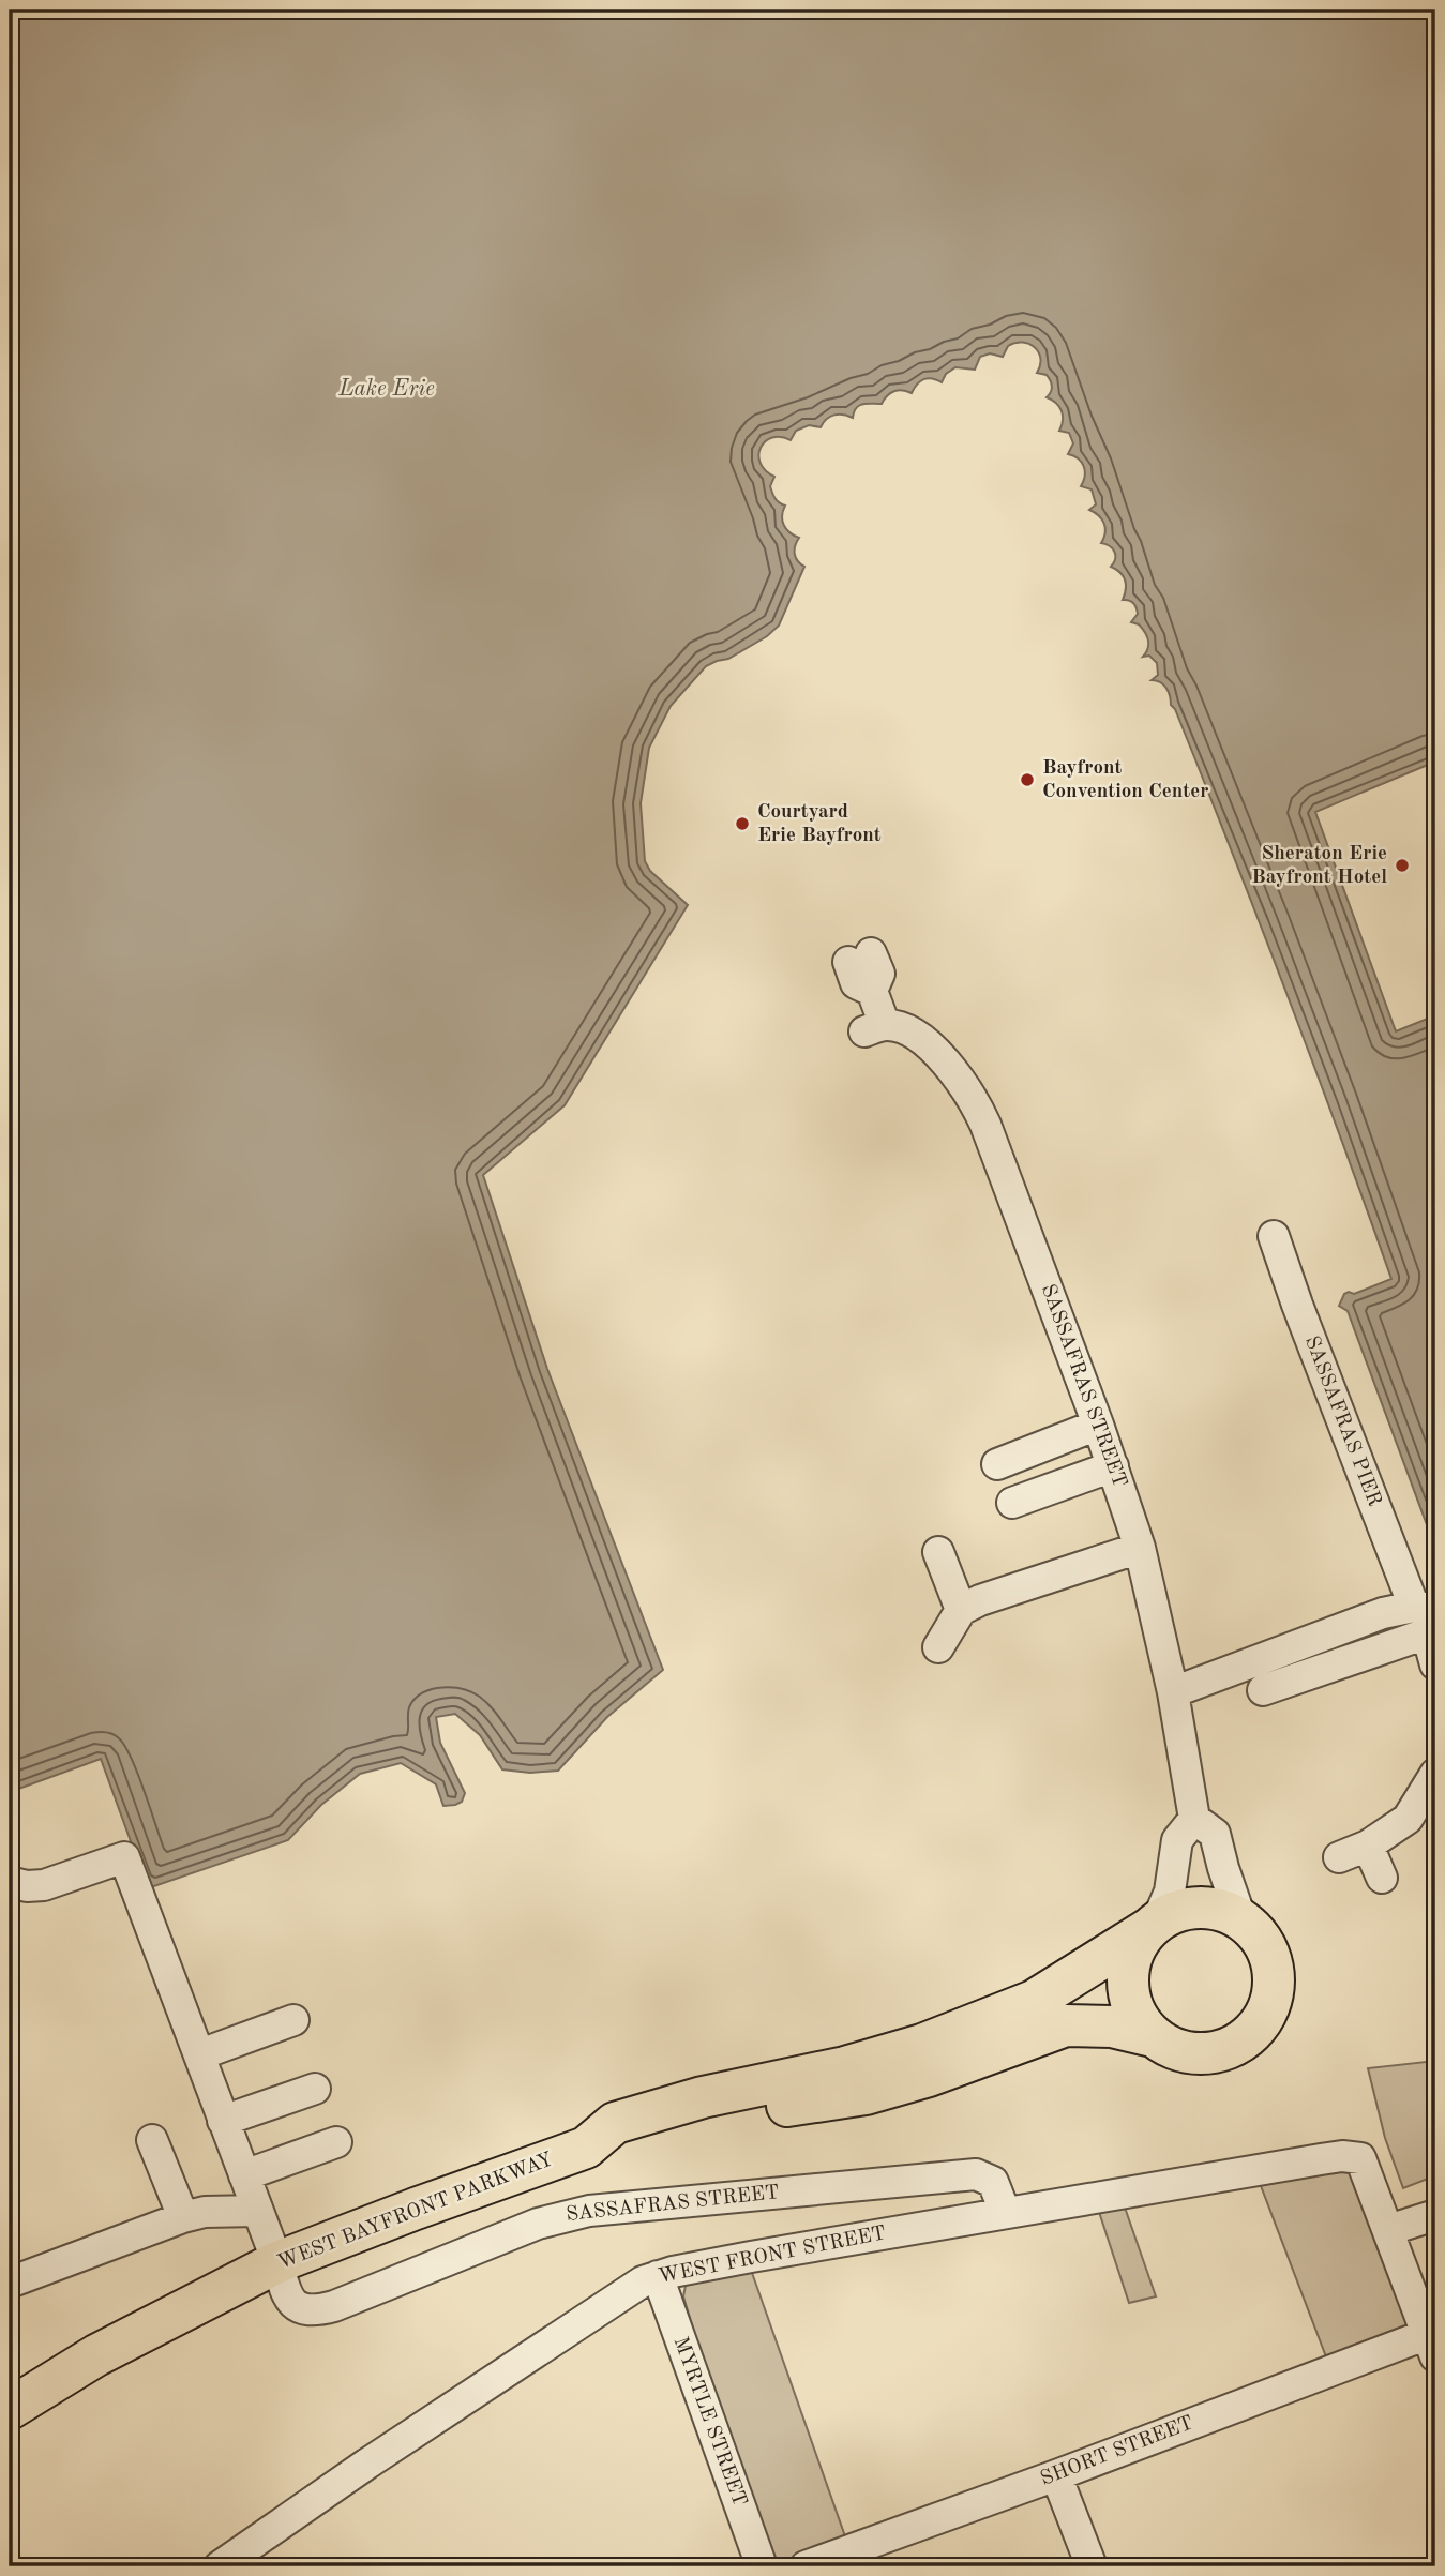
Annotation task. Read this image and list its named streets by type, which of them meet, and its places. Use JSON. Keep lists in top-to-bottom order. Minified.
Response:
{"streets":{"highway":["WEST BAYFRONT PARKWAY"],"street":["SASSAFRAS STREET","SASSAFRAS PIER","WEST FRONT STREET","MYRTLE STREET","SHORT STREET"]},"crossings":[["SASSAFRAS STREET","WEST BAYFRONT PARKWAY"],["SASSAFRAS STREET","WEST FRONT STREET"],["WEST FRONT STREET","MYRTLE STREET"]],"water":["Lake Erie"],"places":["Bayfront Convention Center","Courtyard Erie Bayfront","Sheraton Erie Bayfront Hotel"]}
